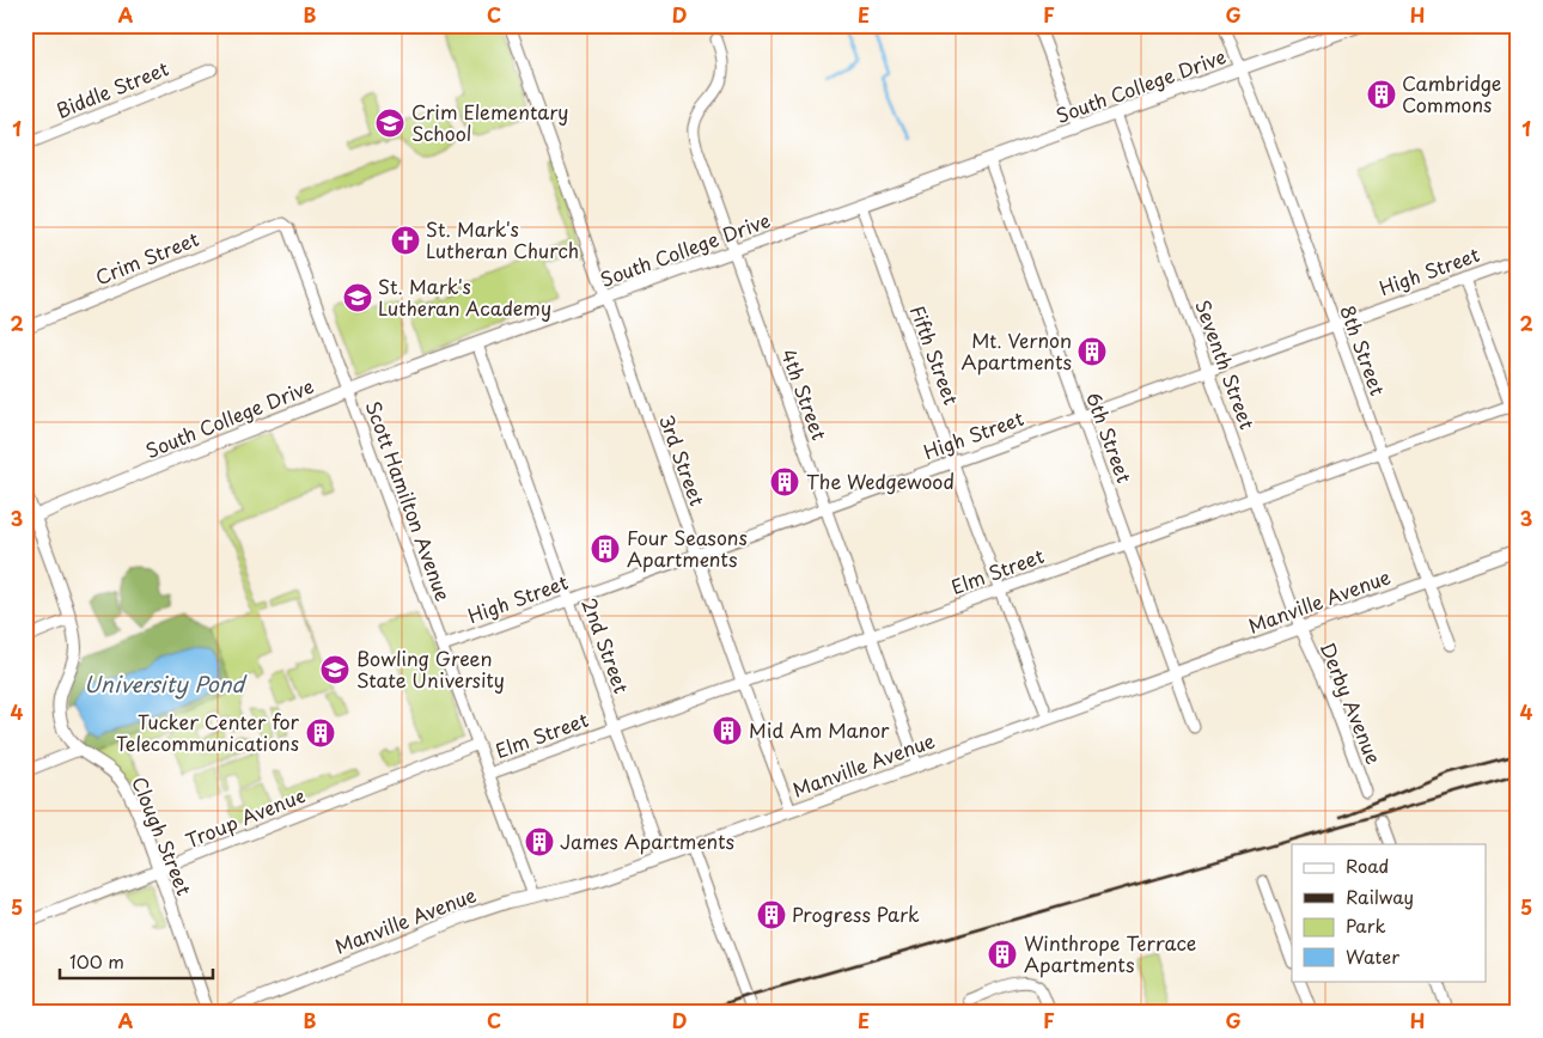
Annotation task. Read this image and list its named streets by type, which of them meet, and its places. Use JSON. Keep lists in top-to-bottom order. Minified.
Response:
{"streets":{"street":["South College Drive","Biddle Street","Crim Street","High Street","8th Street","Fifth Street","Seventh Street","4th Street","6th Street","3rd Street","Scott Hamilton Avenue","Elm Street","Manville Avenue","2nd Street","Derby Avenue","Troup Avenue","Clough Street"]},"crossings":[["South College Drive","8th Street"],["South College Drive","Fifth Street"],["South College Drive","Seventh Street"],["South College Drive","4th Street"],["South College Drive","6th Street"],["South College Drive","3rd Street"],["South College Drive","Scott Hamilton Avenue"],["South College Drive","2nd Street"],["South College Drive","Clough Street"],["Crim Street","Scott Hamilton Avenue"],["High Street","8th Street"],["High Street","Fifth Street"],["High Street","Seventh Street"],["High Street","4th Street"],["High Street","6th Street"],["High Street","3rd Street"],["High Street","Scott Hamilton Avenue"],["High Street","2nd Street"],["8th Street","Elm Street"],["8th Street","Manville Avenue"],["Fifth Street","Elm Street"],["Fifth Street","Manville Avenue"],["Seventh Street","Elm Street"],["Seventh Street","Manville Avenue"],["Seventh Street","Derby Avenue"],["4th Street","Elm Street"],["4th Street","Manville Avenue"],["6th Street","Elm Street"],["6th Street","Manville Avenue"],["3rd Street","Elm Street"],["3rd Street","Manville Avenue"],["Scott Hamilton Avenue","Elm Street"],["Scott Hamilton Avenue","Manville Avenue"],["Scott Hamilton Avenue","Troup Avenue"],["Elm Street","2nd Street"],["Manville Avenue","2nd Street"],["Manville Avenue","Derby Avenue"],["Troup Avenue","Clough Street"]],"water":["University Pond"],"places":{"building":["Cambridge Commons","Mt. Vernon Apartments","The Wedgewood","Four Seasons Apartments","Mid Am Manor","Tucker Center for Telecommunications","James Apartments","Progress Park","Winthrope Terrace Apartments"],"school or university":["Crim Elementary School","St. Mark's Lutheran Academy","Bowling Green State University"],"church":["St. Mark's Lutheran Church"]},"legend":["Road","Railway","Park","Water"],"scale_bar":"100 m","grid":{"columns":["A","B","C","D","E","F","G","H"],"rows":["1","2","3","4","5"]}}
